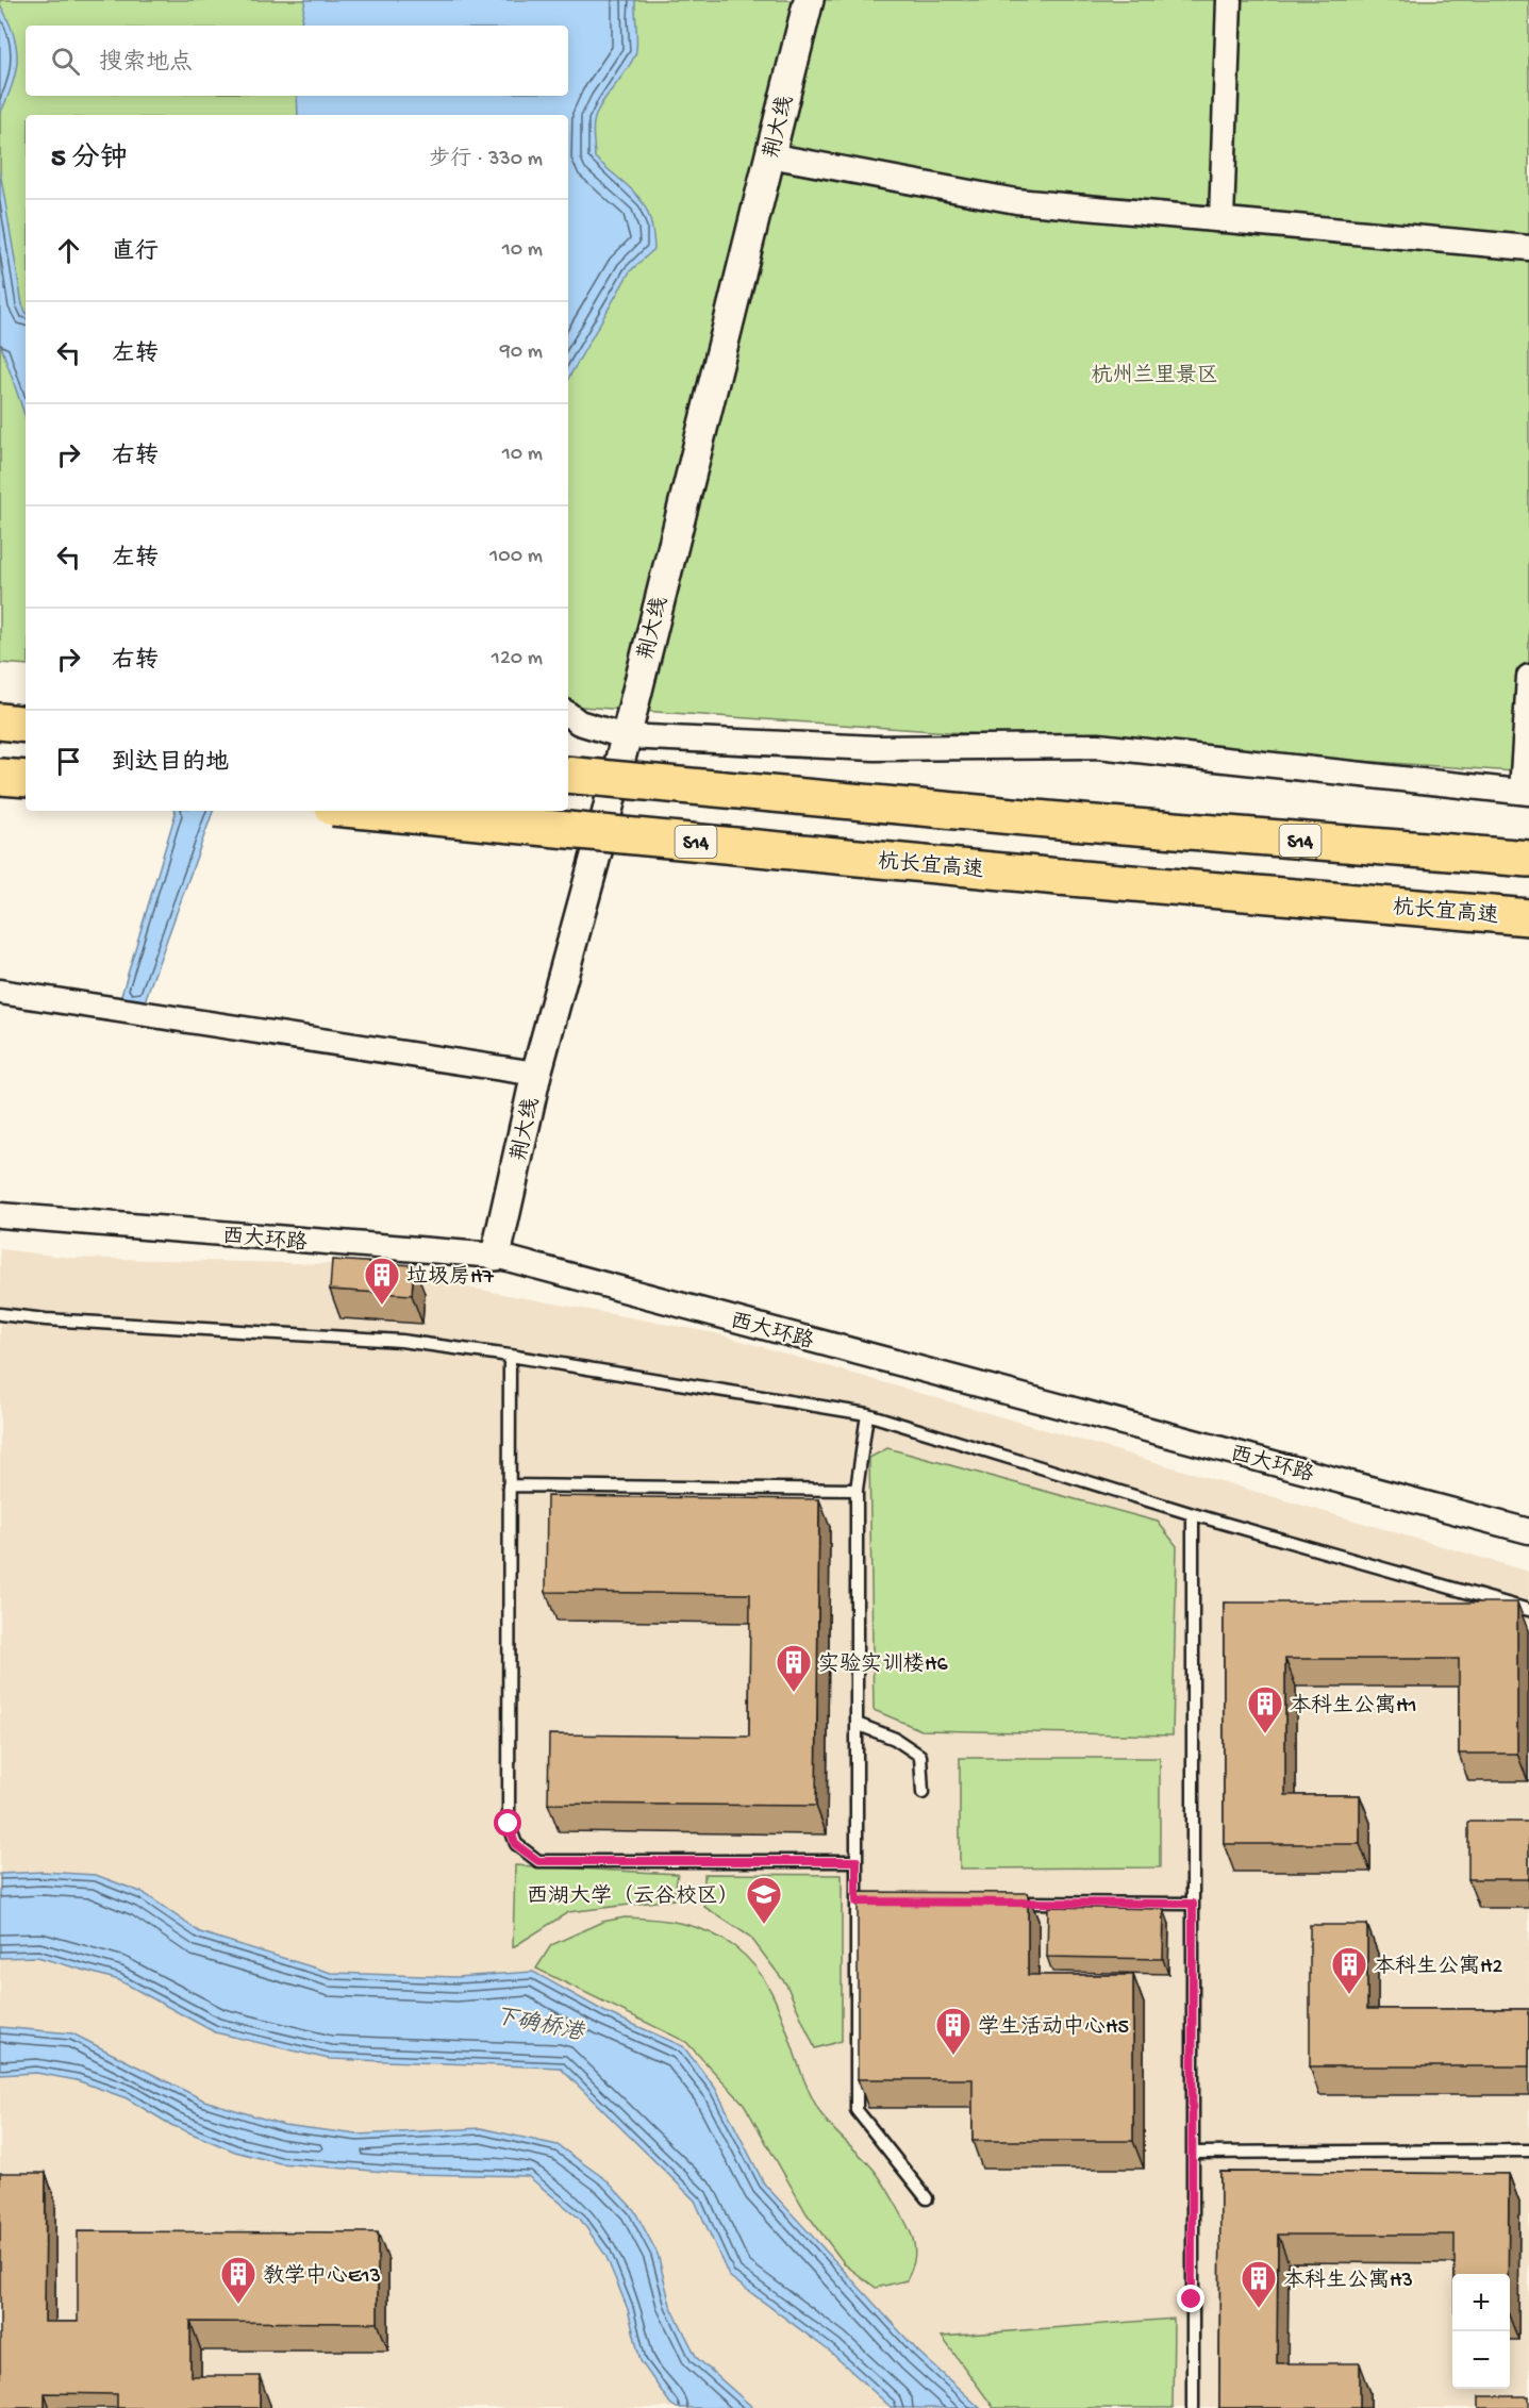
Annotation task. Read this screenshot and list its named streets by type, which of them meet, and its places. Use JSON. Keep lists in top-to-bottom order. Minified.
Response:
{"streets":{"highway":["S14","杭长宜高速"],"street":["荆大线","西大环路"]},"crossings":[["荆大线","西大环路"]],"water":["下确桥港"],"parks":["杭州兰里景区"],"places":{"building":["垃圾房H7","实验实训楼H6","本科生公寓H1","本科生公寓H2","学生活动中心H5","教学中心E13","本科生公寓H3"],"school or university":["西湖大学（云谷校区）"]},"page":{"search":"搜索地点","heading":["5 分钟","步行 · 330 m"],"list":[["直行","10 m"],["左转","90 m"],["右转","10 m"],["左转","100 m"],["右转","120 m"],"到达目的地"],"map_buttons":["+","−"]}}
